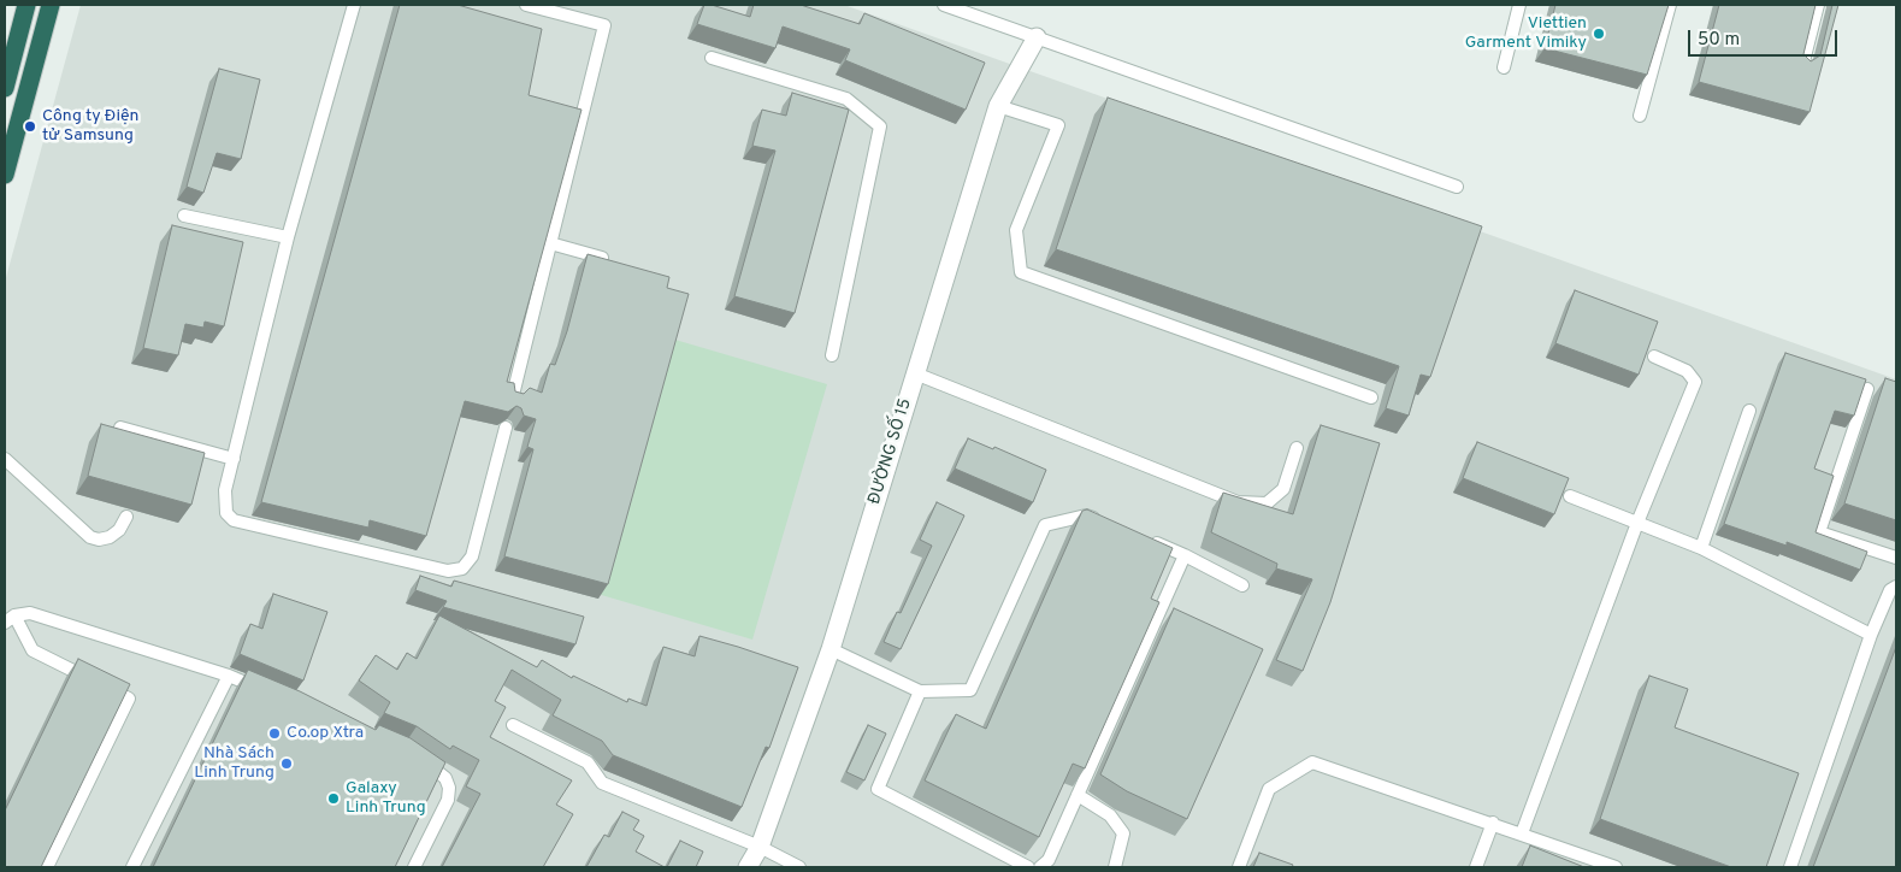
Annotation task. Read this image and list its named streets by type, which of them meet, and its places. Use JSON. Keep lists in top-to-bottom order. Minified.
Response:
{"streets":{"street":["ĐƯỜNG SỐ 15"]},"places":["Viettien Garment Vimiky","Công ty Điện tử Samsung","Co.op Xtra","Nhà Sách Linh Trung","Galaxy Linh Trung"],"scale_bar":"50 m"}
